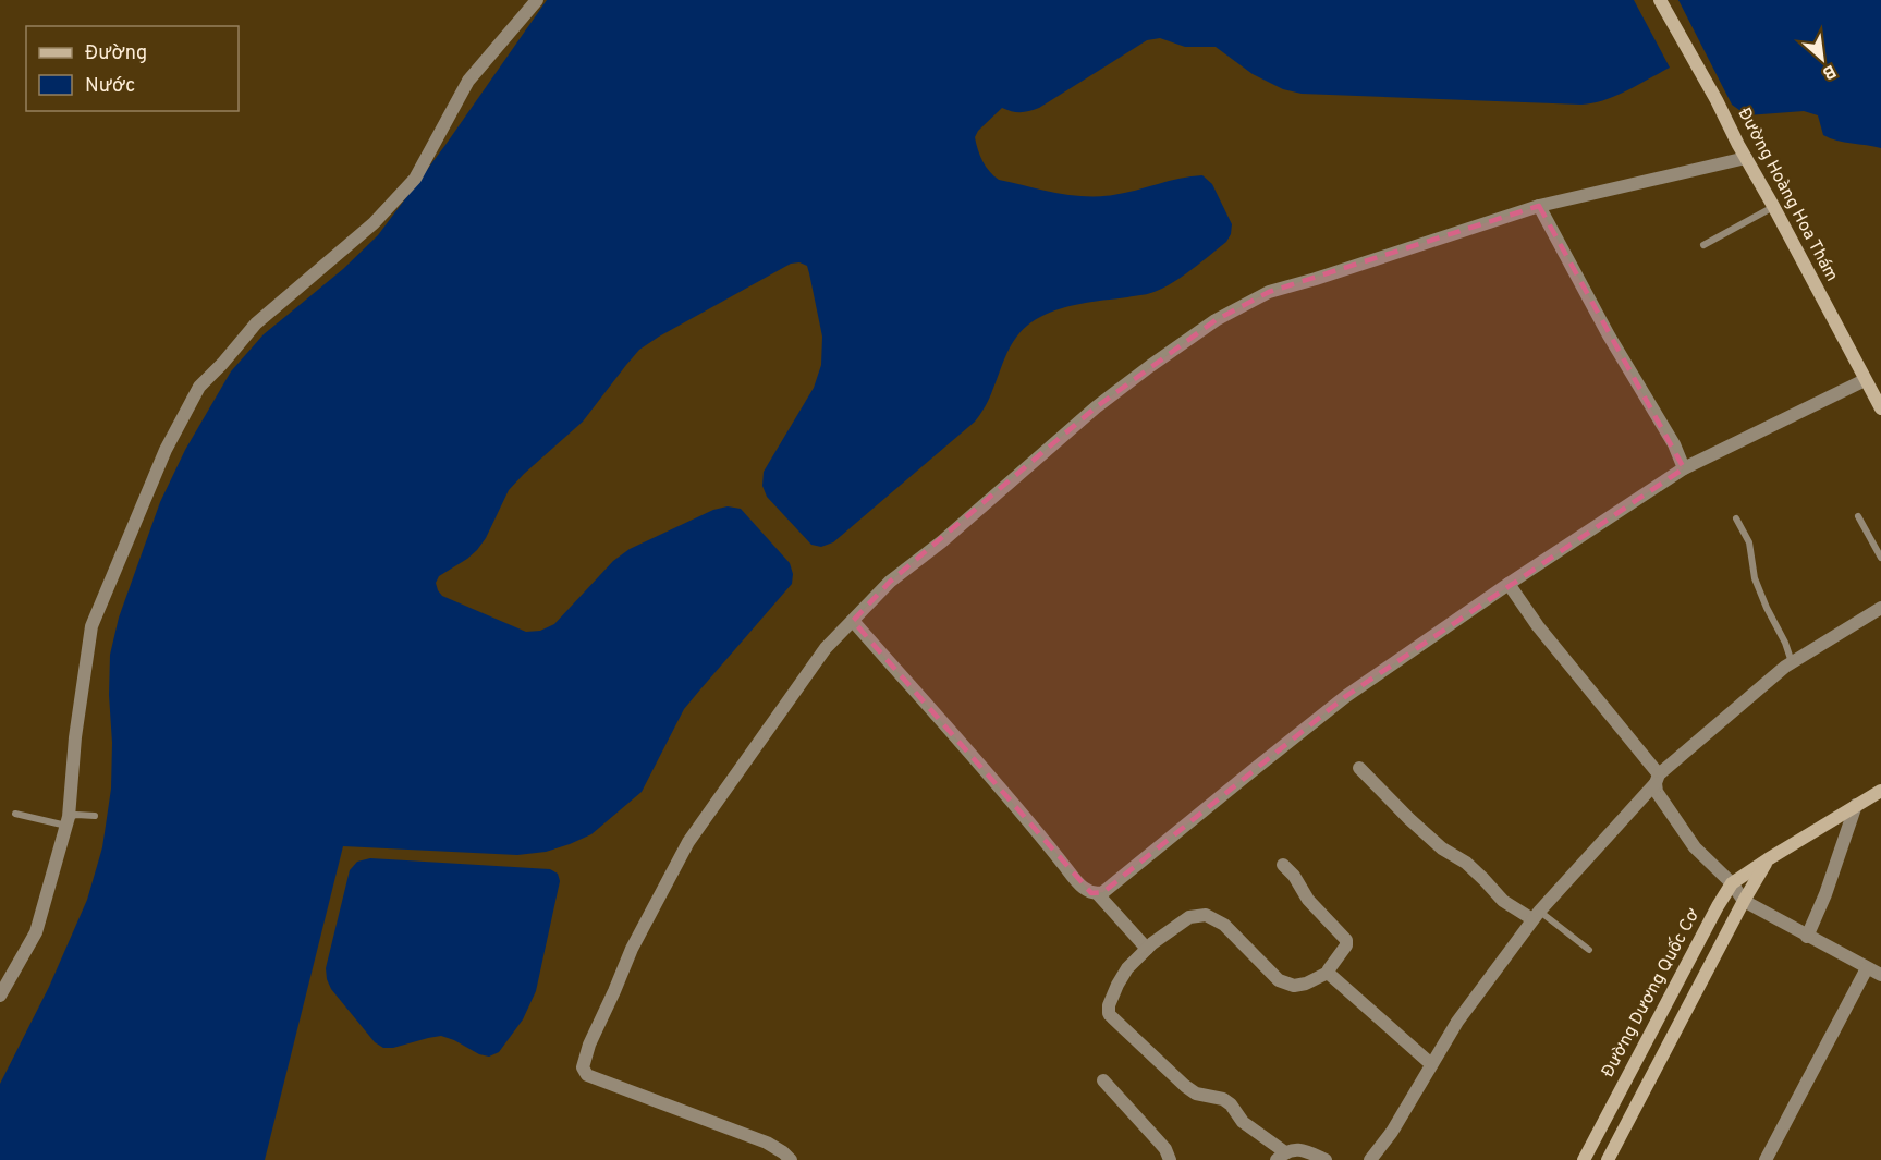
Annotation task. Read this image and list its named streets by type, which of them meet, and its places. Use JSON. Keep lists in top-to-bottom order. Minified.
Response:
{"streets":{"main road":["Đường Hoàng Hoa Thám","Đường Dương Quốc Cơ"]},"legend":["Đường","Nước"],"north":"bottom right"}
